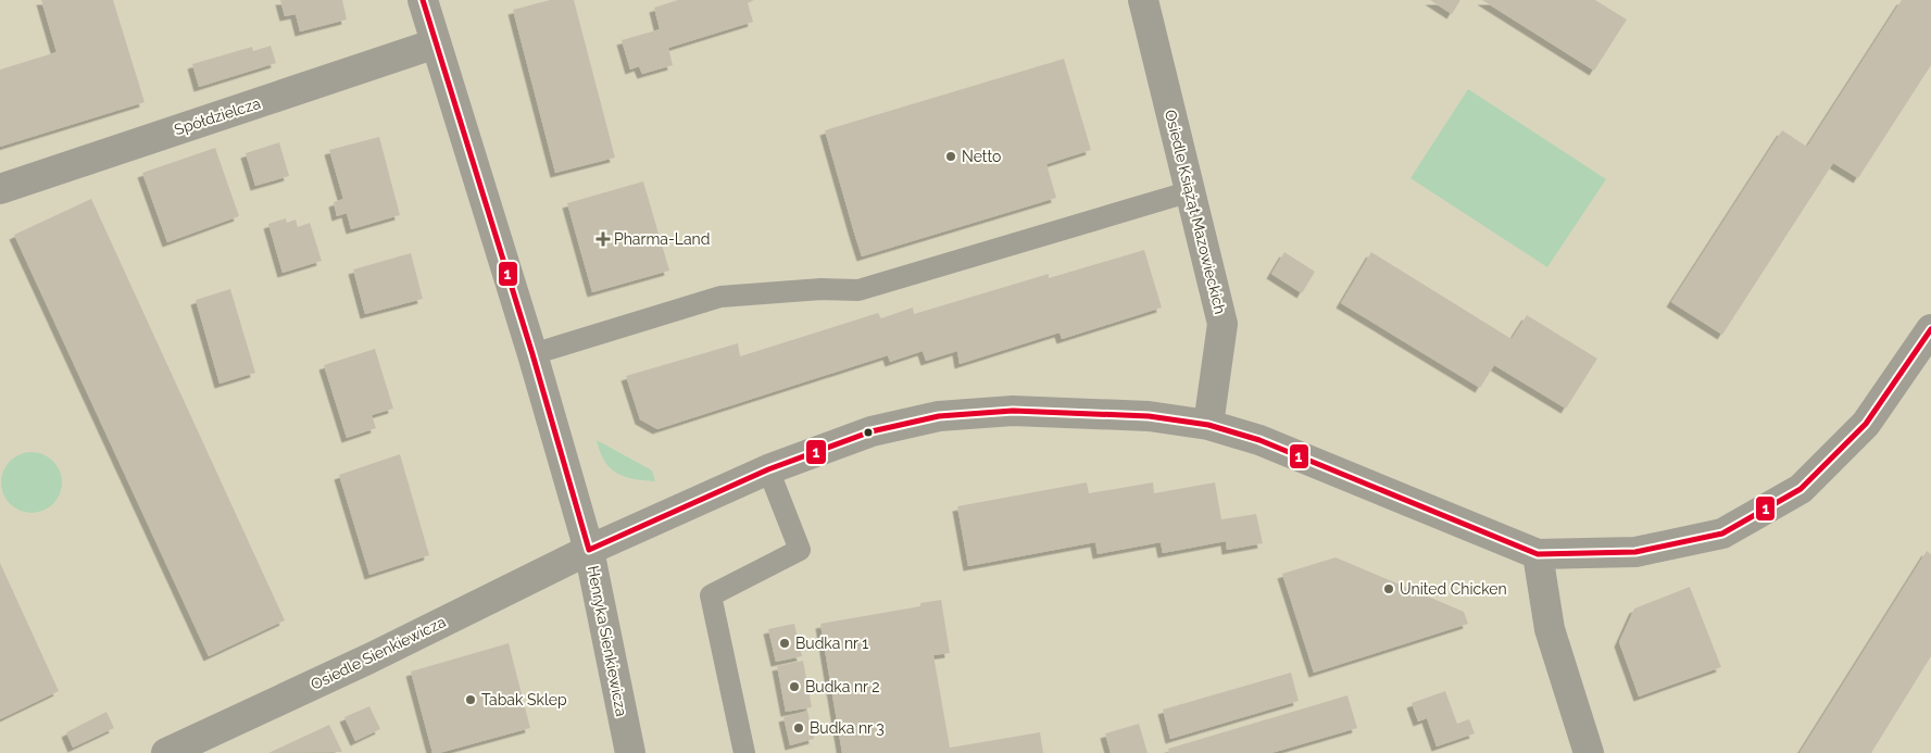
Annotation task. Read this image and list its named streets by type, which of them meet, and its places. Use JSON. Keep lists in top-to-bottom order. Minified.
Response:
{"streets":{"street":["Spółdzielcza","Osiedle Książąt Mazowieckich","Henryka Sienkiewicza","Osiedle Sienkiewicza"]},"crossings":[["Spółdzielcza","Henryka Sienkiewicza"],["Osiedle Książąt Mazowieckich","Osiedle Sienkiewicza"],["Henryka Sienkiewicza","Osiedle Sienkiewicza"]],"places":{"other":["Netto","United Chicken","Budka nr 1","Budka nr 2","Tabak Sklep","Budka nr 3"],"health":["Pharma-Land"]},"lines":["transit line 1"]}
